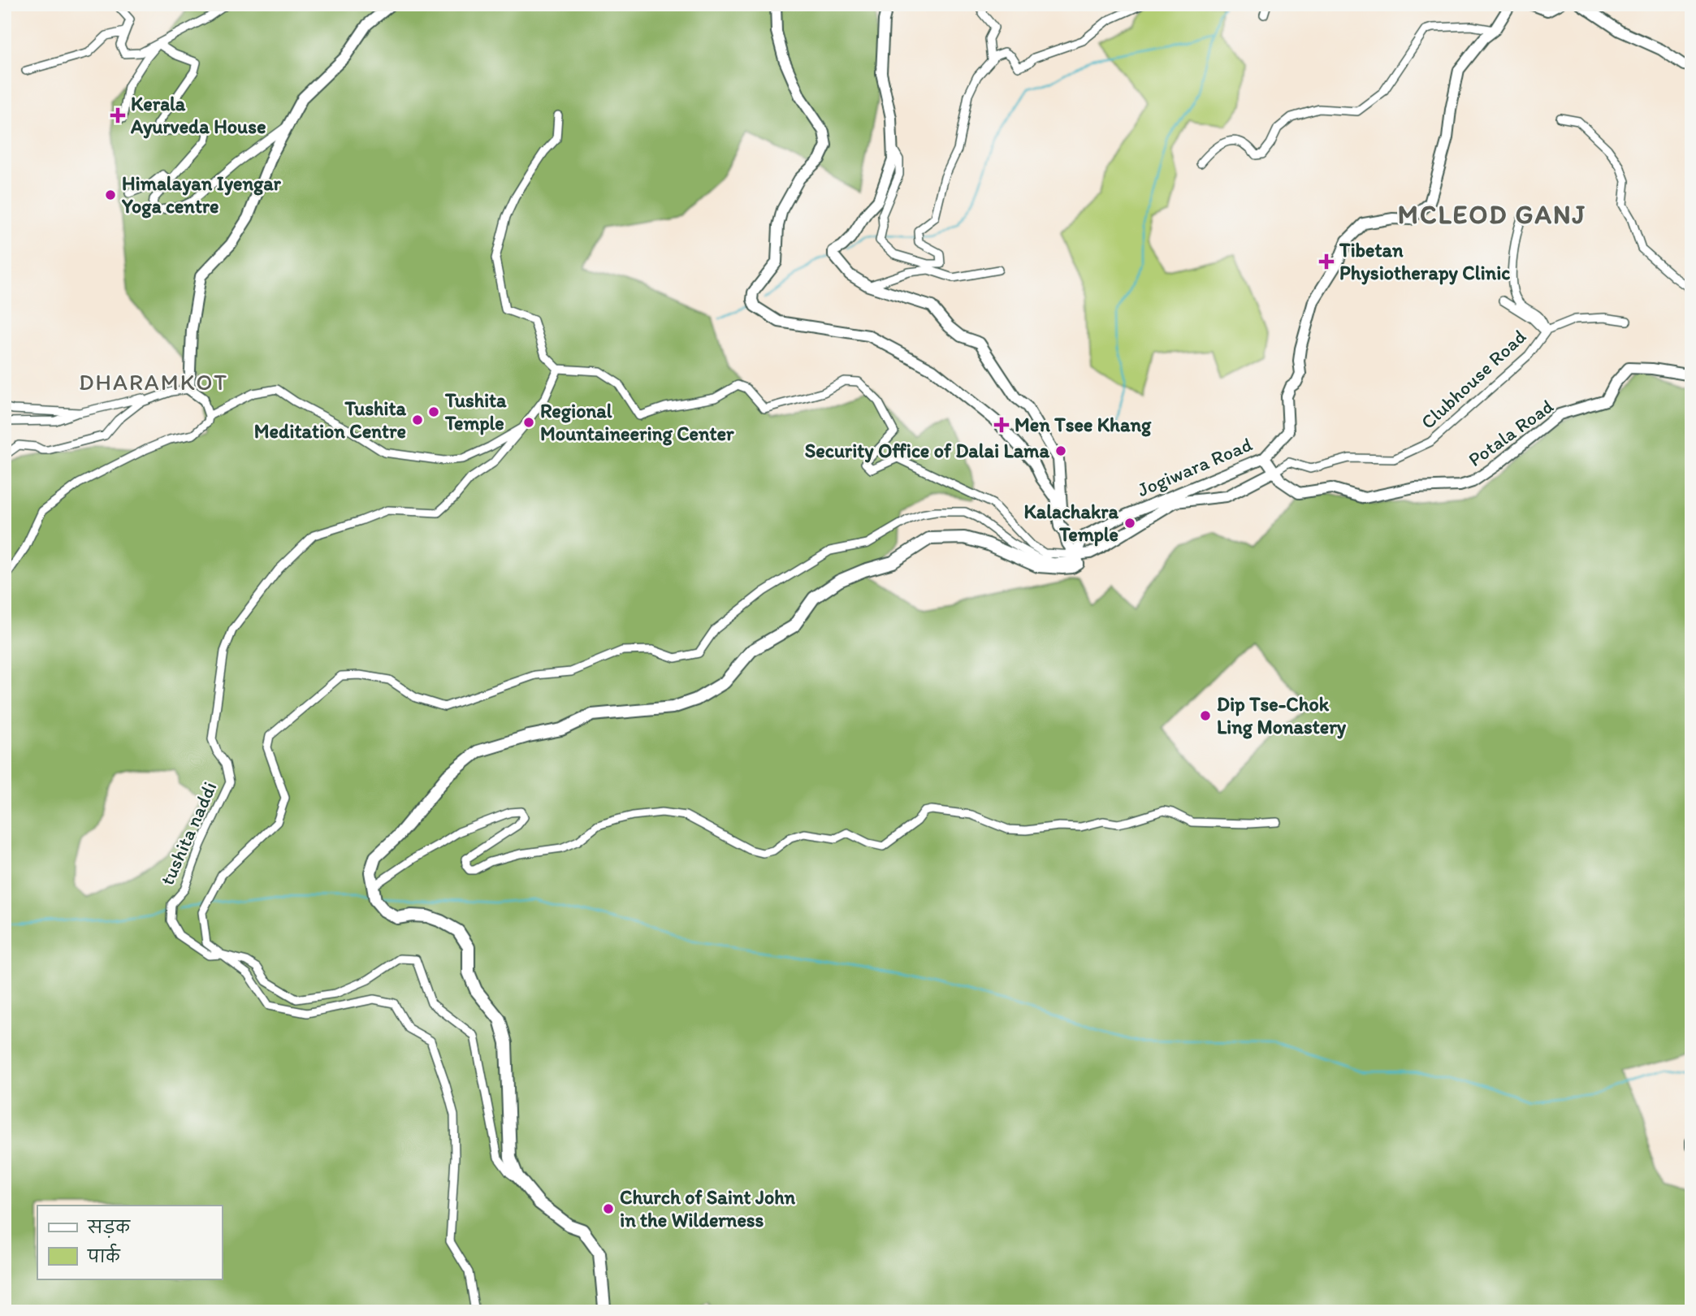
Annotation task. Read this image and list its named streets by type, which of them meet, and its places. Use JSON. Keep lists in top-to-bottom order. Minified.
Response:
{"streets":{"street":["Clubhouse Road","Potala Road","Jogiwara Road","tushita naddi"]},"crossings":[["Clubhouse Road","Potala Road"]],"districts":["MCLEOD GANJ","DHARAMKOT"],"places":{"health":["Kerala Ayurveda House","Tibetan Physiotherapy Clinic","Men Tsee Khang"],"other":["Himalayan Iyengar Yoga centre","Tushita Temple","Tushita Meditation Centre","Regional Mountaineering Center","Security Office of Dalai Lama","Kalachakra Temple","Dip Tse-Chok Ling Monastery","Church of Saint John in the Wilderness"]},"legend":["सड़क","पार्क"]}
